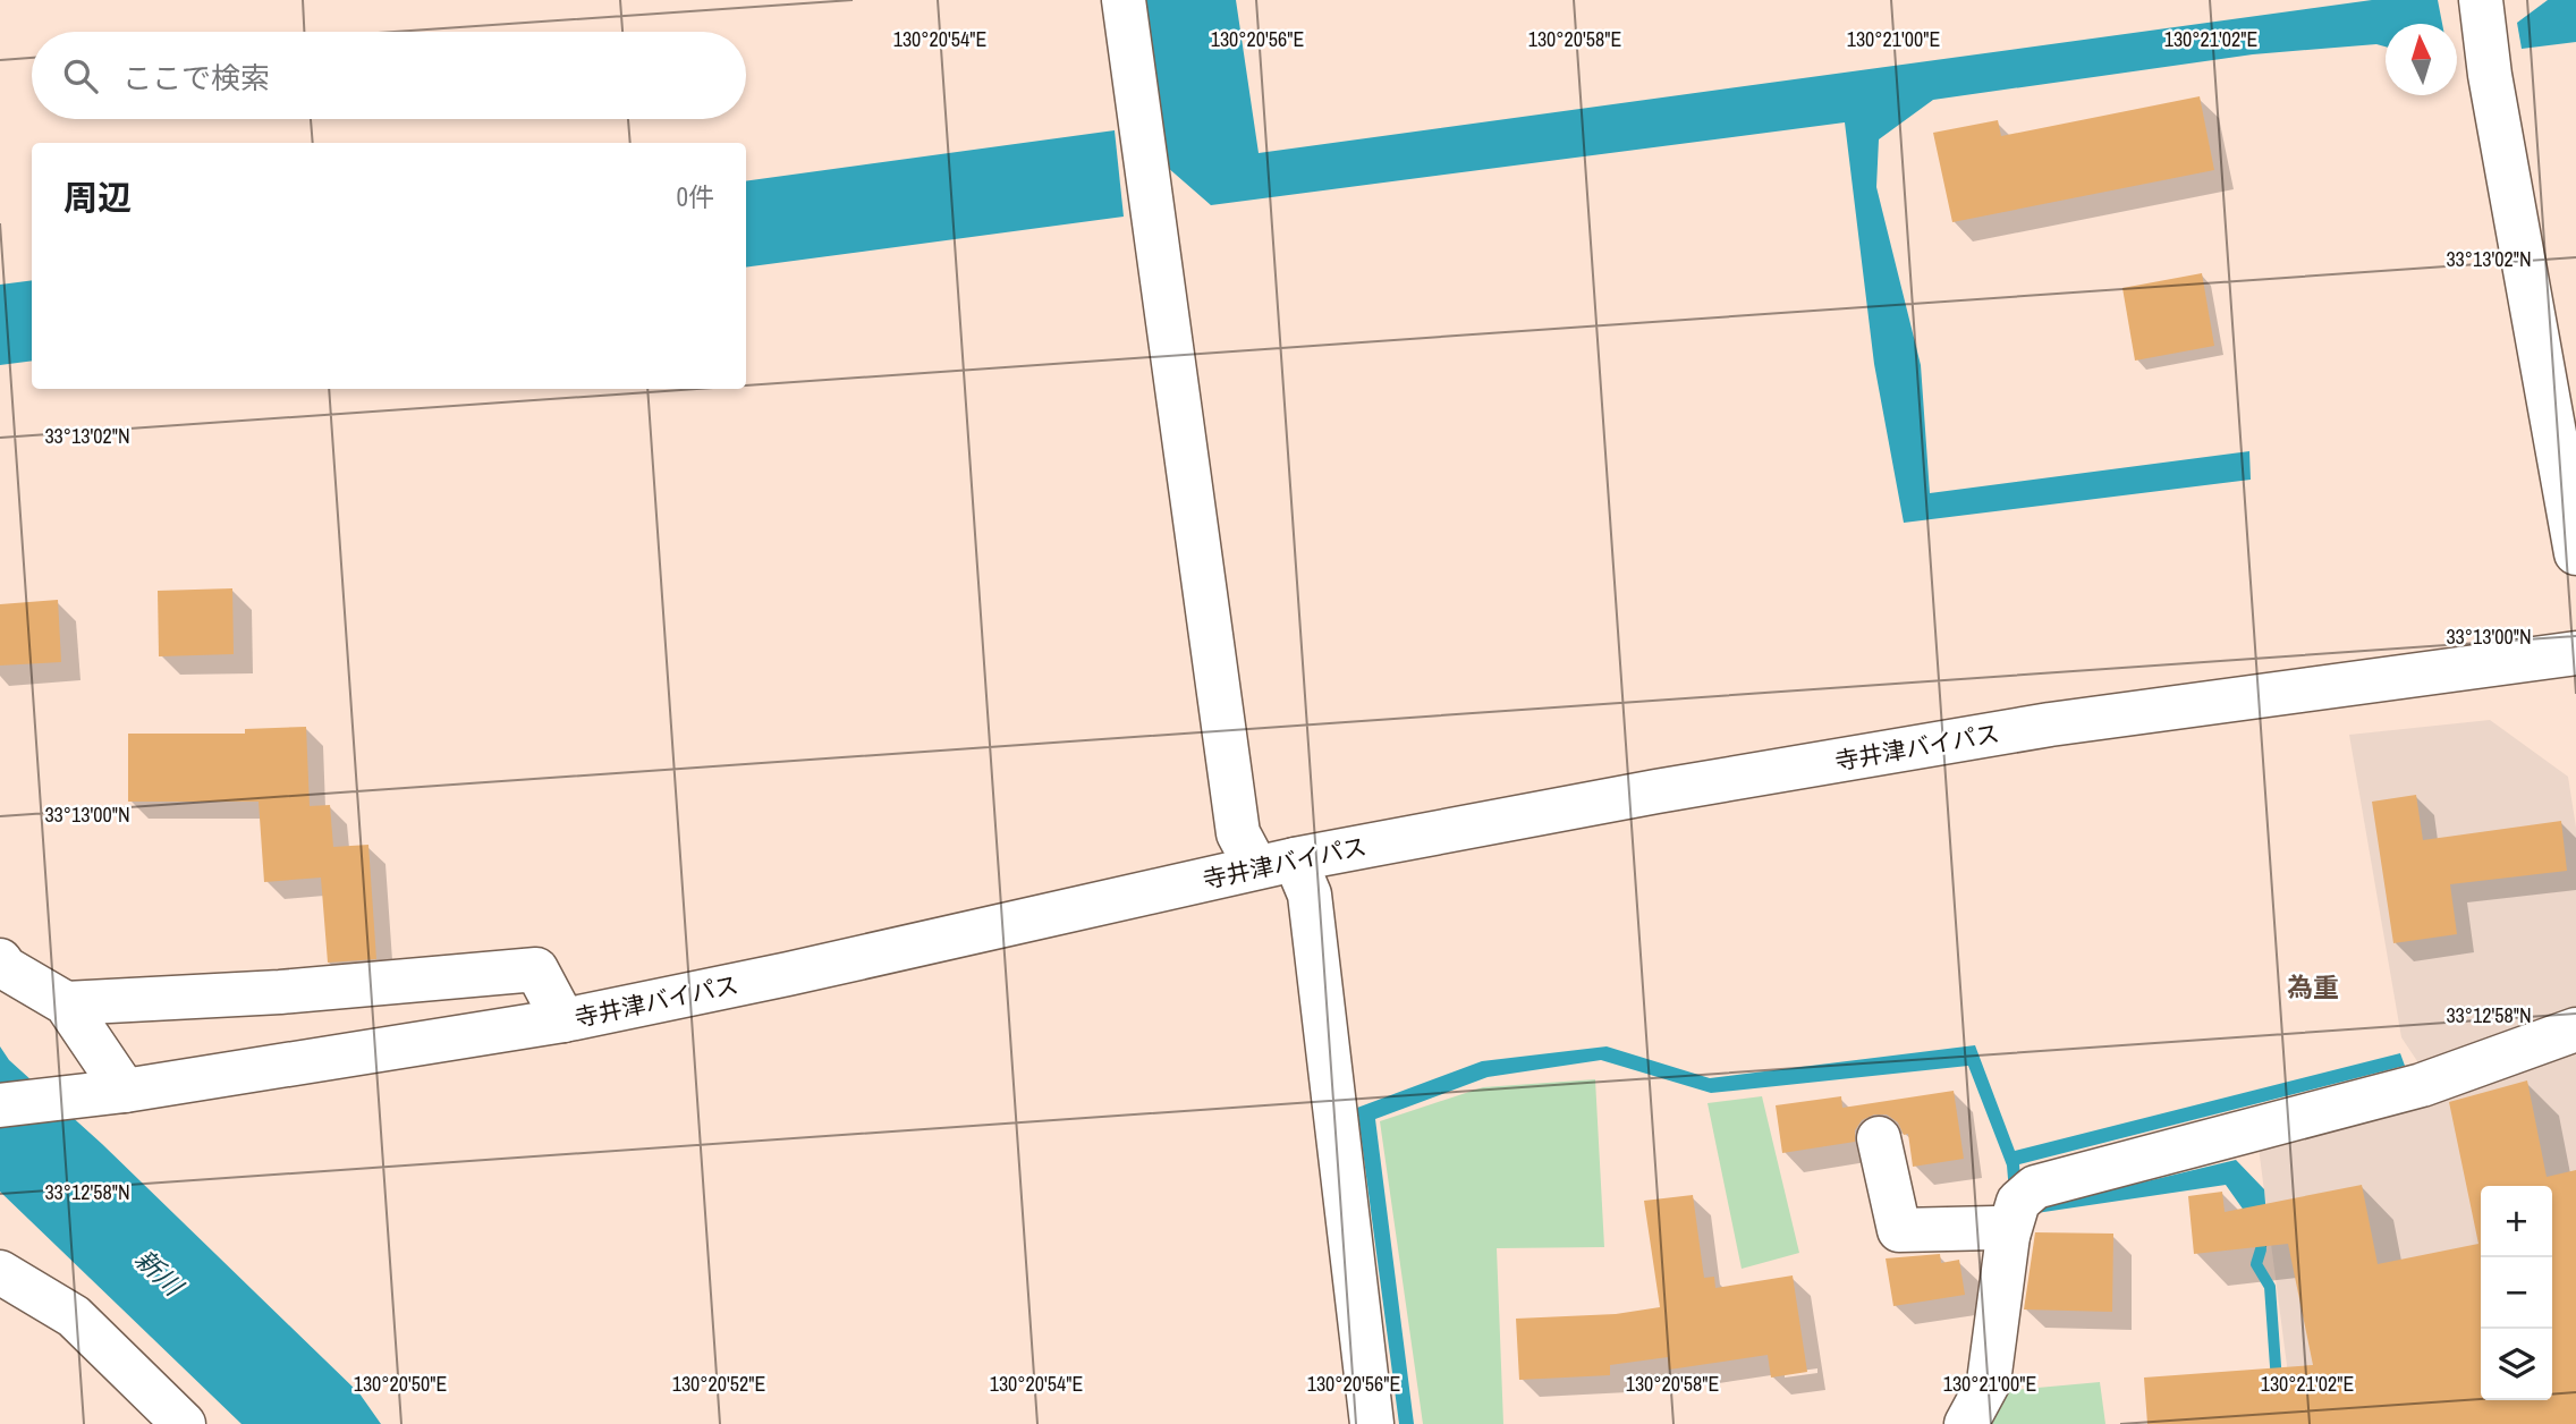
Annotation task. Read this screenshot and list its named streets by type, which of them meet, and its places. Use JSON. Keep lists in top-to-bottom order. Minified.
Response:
{"streets":{"main road":["寺井津バイパス"]},"districts":["為重"],"water":["新川"],"north":"top","page":{"search":"ここで検索","heading":["周辺","0件"],"map_buttons":["+","−"]},"coordinates":["130°20'54\"E","130°20'56\"E","130°20'58\"E","130°21'00\"E","130°21'02\"E","33°13'02\"N","33°13'00\"N","33°12'58\"N","130°20'50\"E","130°20'52\"E"]}
